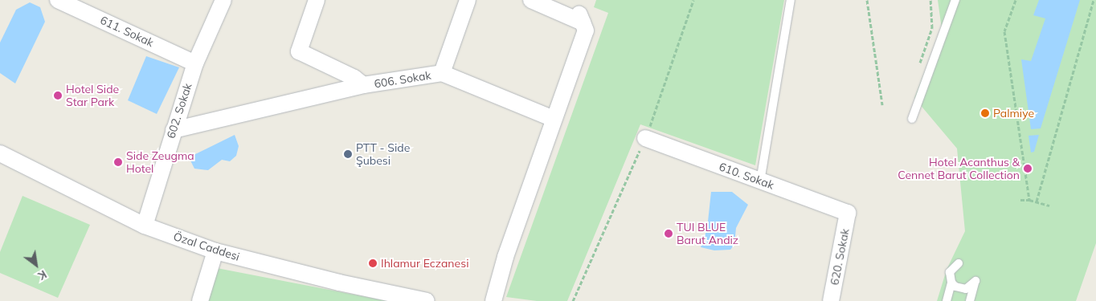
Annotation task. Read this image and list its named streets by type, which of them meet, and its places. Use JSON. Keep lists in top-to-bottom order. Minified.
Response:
{"streets":{"street":["611. Sokak","606. Sokak","602. Sokak","610. Sokak","Özal Caddesi","620. Sokak"]},"crossings":[["611. Sokak","602. Sokak"],["602. Sokak","Özal Caddesi"],["610. Sokak","620. Sokak"]],"places":["Hotel Side Star Park","Palmiye","PTT - Side Şubesi","Side Zeugma Hotel","Hotel Acanthus & Cennet Barut Collection","TUI BLUE Barut Andiz","Ihlamur Eczanesi"],"north":"bottom right"}
